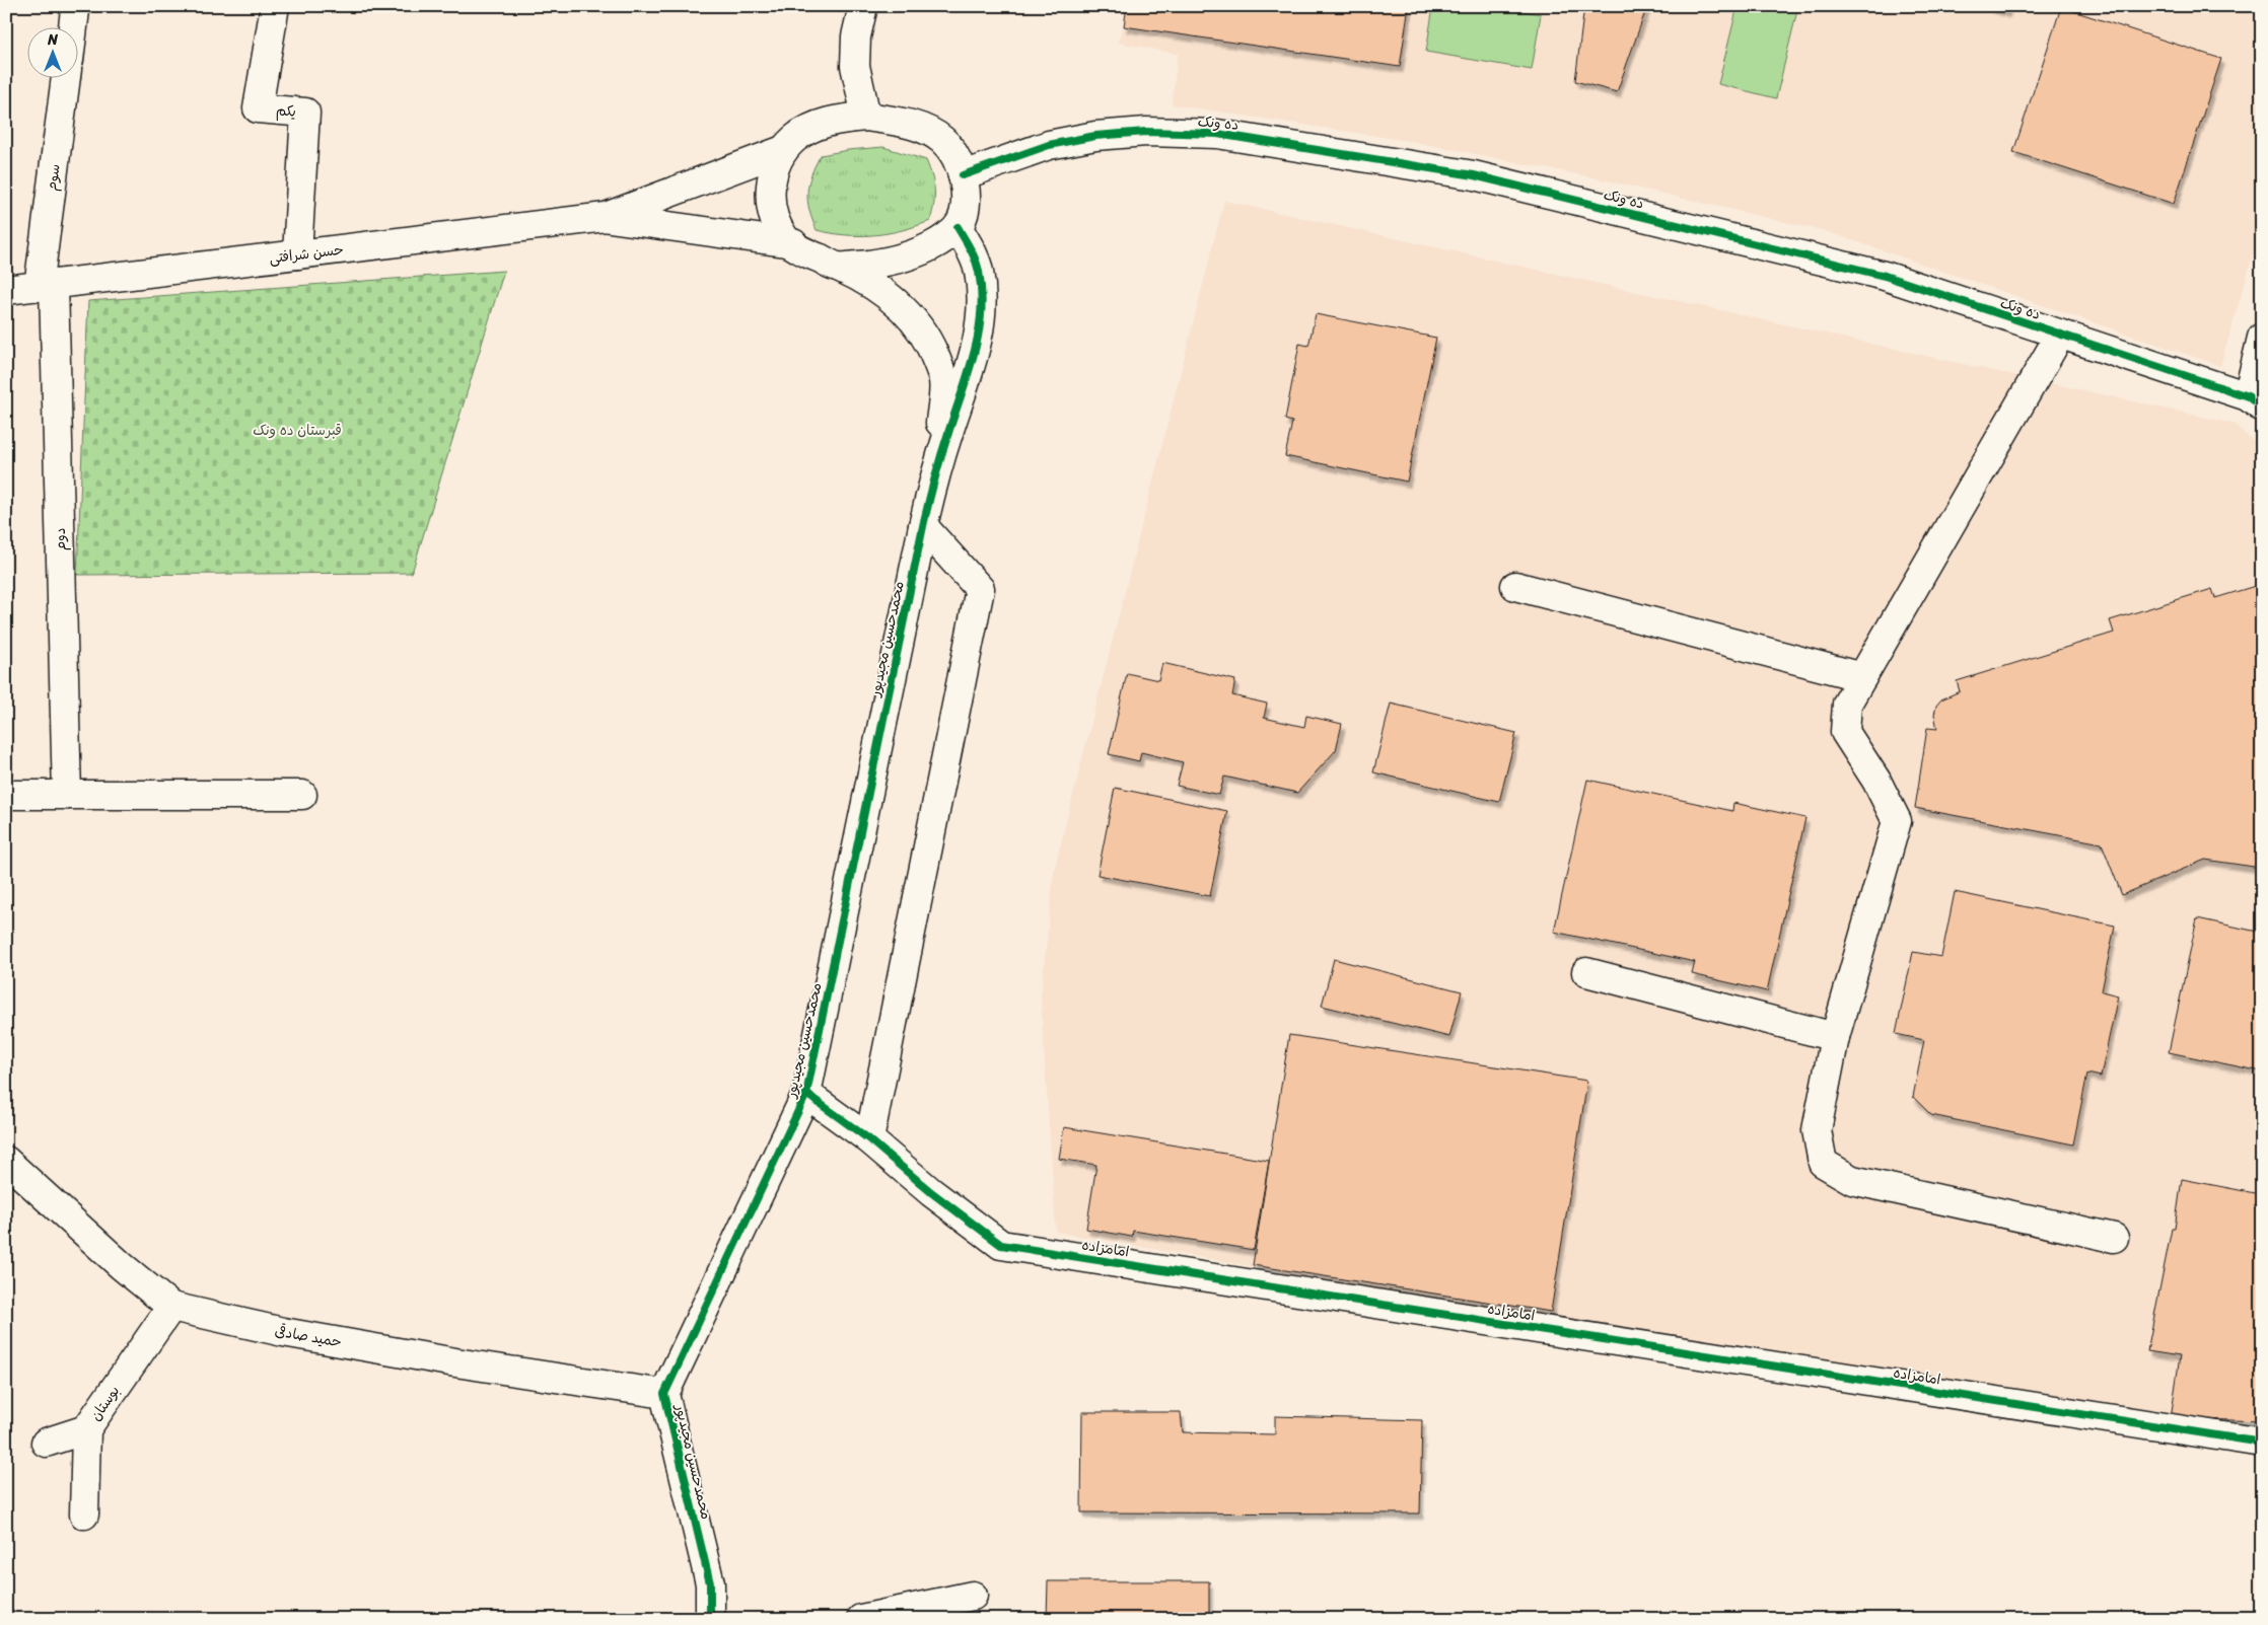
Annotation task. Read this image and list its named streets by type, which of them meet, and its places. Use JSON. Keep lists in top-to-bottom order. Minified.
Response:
{"streets":{"street":["یکم","ده ونک","سوم","حسن شرافتی","دوم","محمدحسین مجیدپور","امامزاده","حمید صادقی","بوستان"]},"crossings":[["یکم","حسن شرافتی"],["سوم","حسن شرافتی"],["سوم","دوم"],["حسن شرافتی","دوم"],["محمدحسین مجیدپور","امامزاده"],["محمدحسین مجیدپور","حمید صادقی"],["حمید صادقی","بوستان"]],"parks":["قبرستان ده ونک"],"north":"top"}
